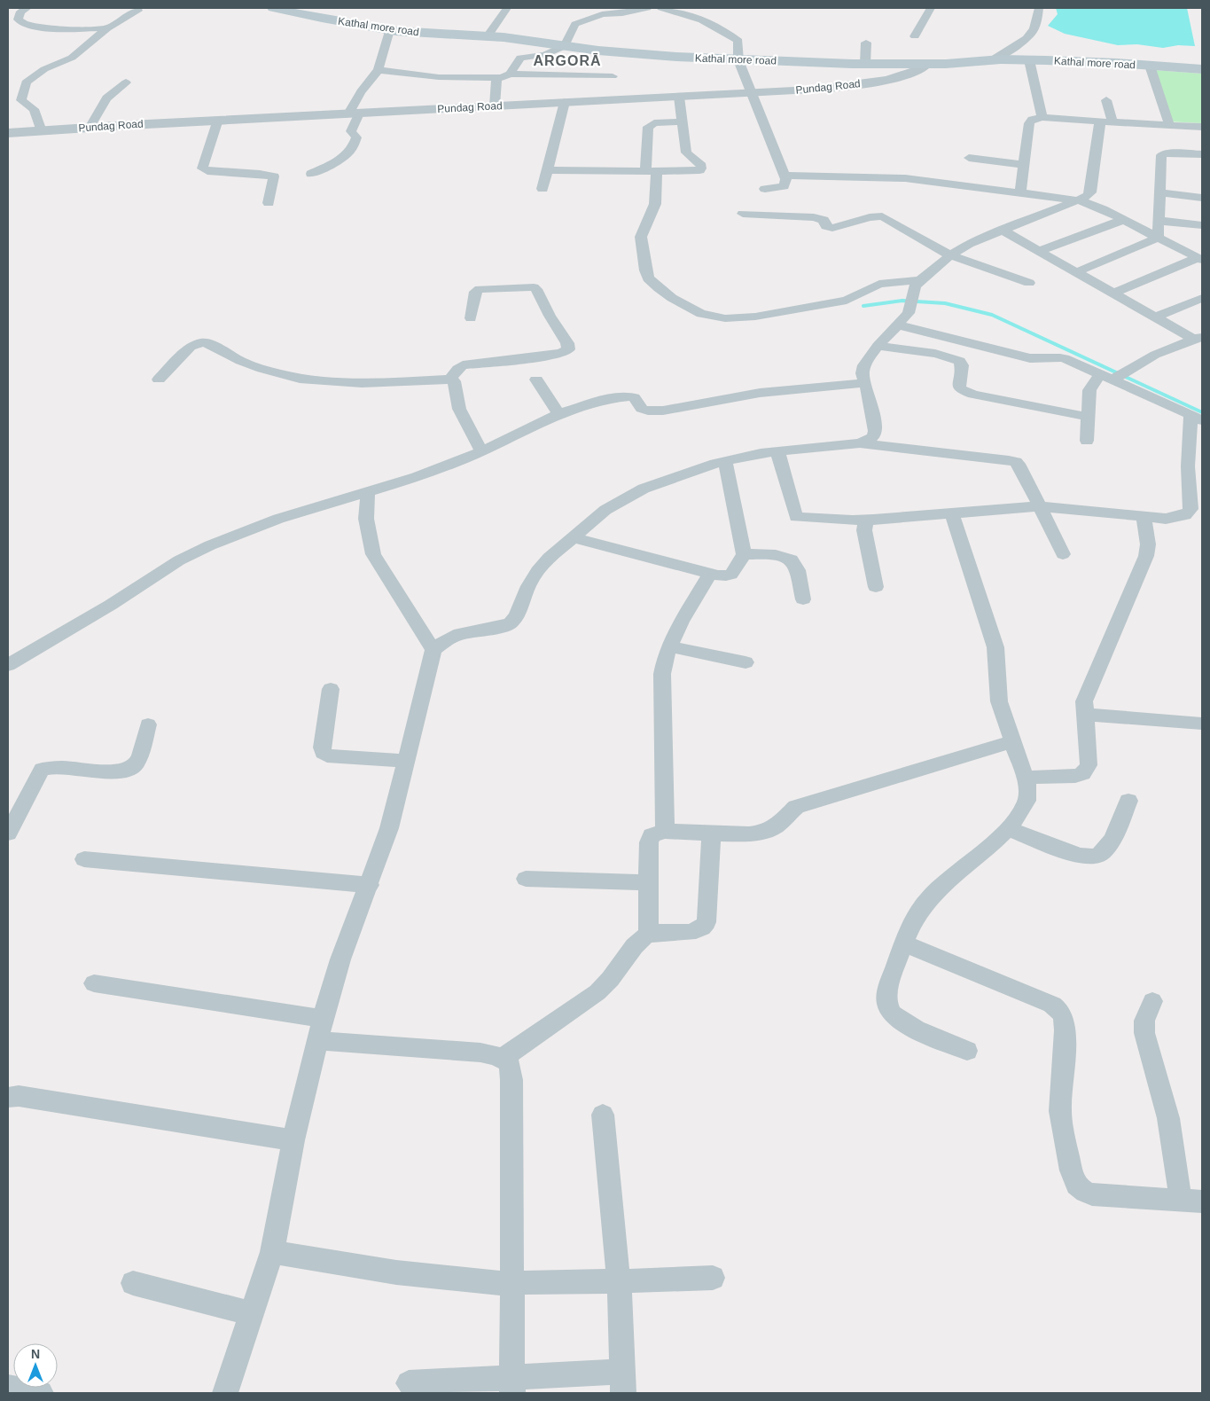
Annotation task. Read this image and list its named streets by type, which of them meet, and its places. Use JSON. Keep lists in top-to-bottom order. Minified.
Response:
{"streets":{"main road":["Kathal more road"],"street":["Pundag Road"]},"crossings":[["Kathal more road","Pundag Road"]],"districts":["ARGORĀ"],"north":"top"}
